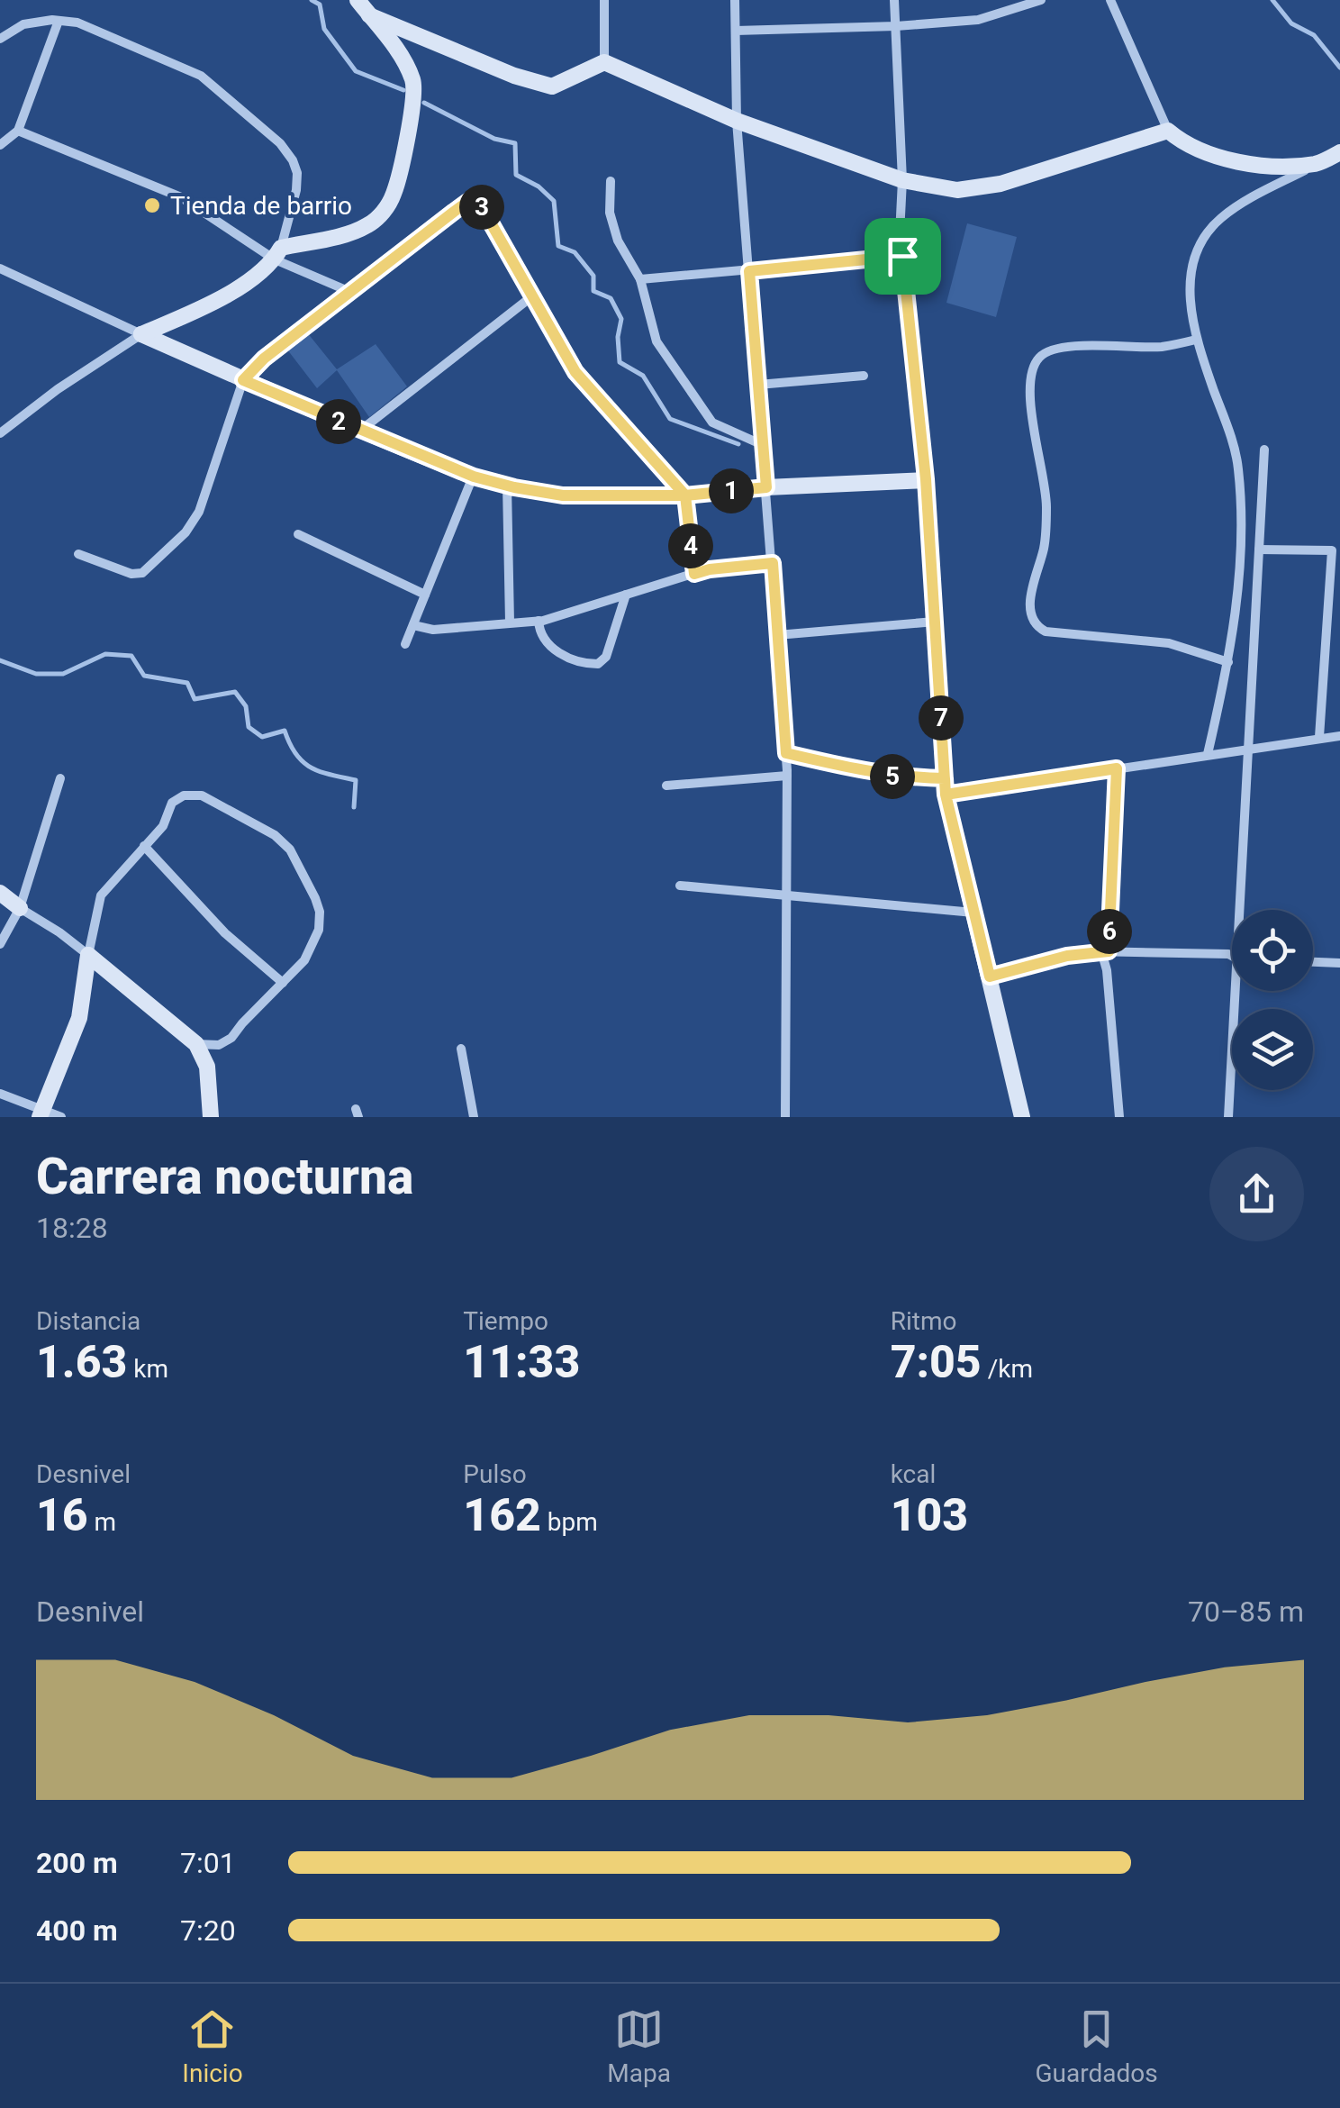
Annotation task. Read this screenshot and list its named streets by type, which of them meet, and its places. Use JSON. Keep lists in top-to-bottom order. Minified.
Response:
{"places":["Tienda de barrio"],"page":{"pins":["3","2","1","4","7","5","6"],"heading":["Carrera nocturna","18:28"],"stats":[["Distancia","1.63 km"],["Tiempo","11:33"],["Ritmo","7:05 /km"],["Desnivel","16 m"],["Pulso","162 bpm"],["kcal","103"]],"chart":["Desnivel","70–85 m"],"list":[{"name":"200 m","note":"7:01"},{"name":"400 m","note":"7:20"}],"tabs":["Inicio","Mapa","Guardados"]}}
